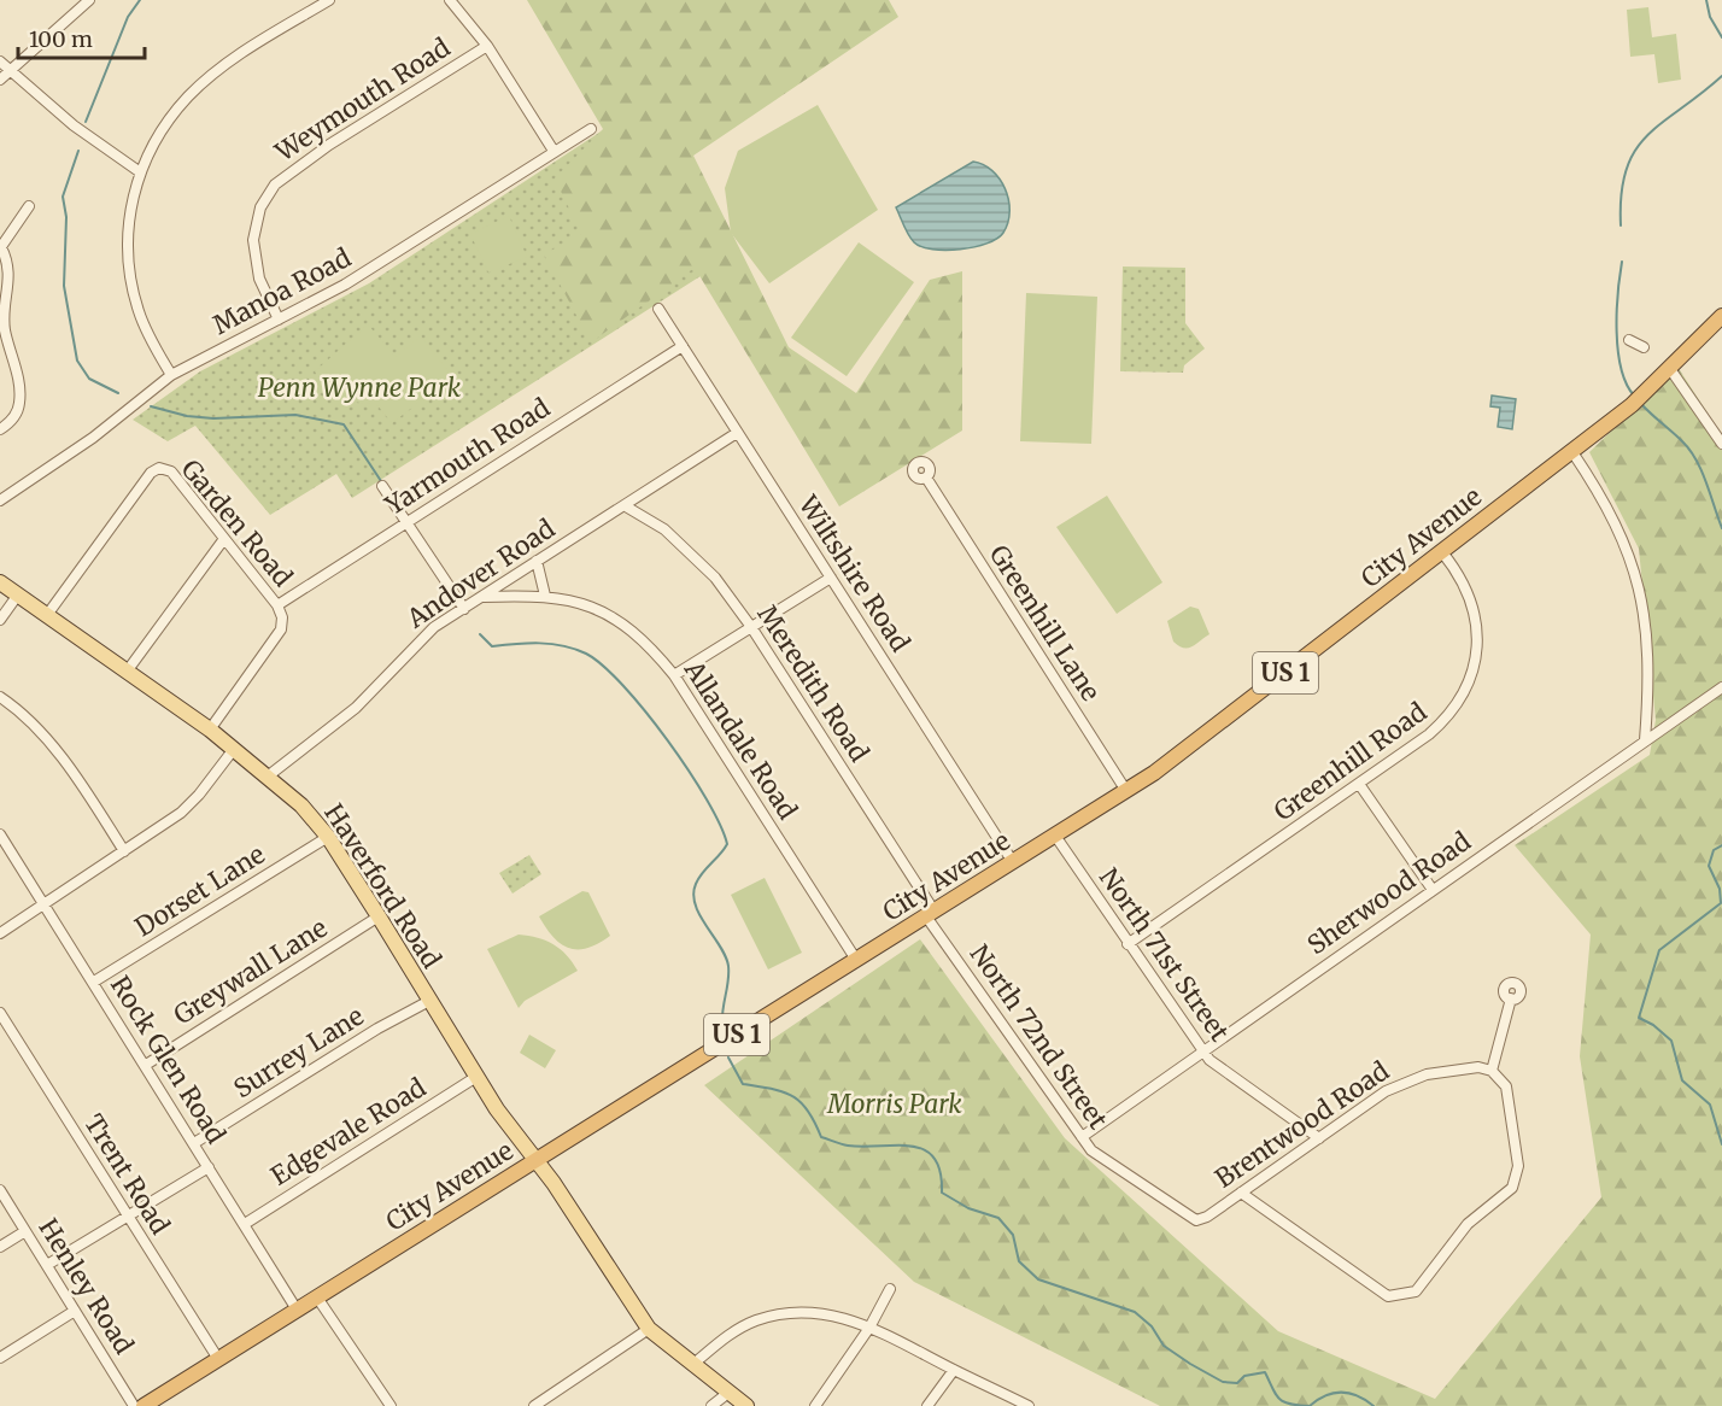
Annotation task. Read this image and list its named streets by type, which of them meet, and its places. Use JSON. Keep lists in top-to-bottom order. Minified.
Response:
{"streets":{"highway":["City Avenue","US 1"],"main road":["Haverford Road"],"street":["Weymouth Road","Manoa Road","Yarmouth Road","Garden Road","Andover Road","Wiltshire Road","Greenhill Lane","Meredith Road","Allandale Road","Greenhill Road","Dorset Lane","Sherwood Road","North 71st Street","Greywall Lane","North 72nd Street","Surrey Lane","Rock Glen Road","Brentwood Road","Edgevale Road","Trent Road","Henley Road"]},"crossings":[["Weymouth Road","Manoa Road"],["Yarmouth Road","Garden Road"],["Yarmouth Road","Wiltshire Road"],["Garden Road","Haverford Road"],["City Avenue","Wiltshire Road"],["City Avenue","Greenhill Lane"],["City Avenue","Meredith Road"],["City Avenue","Allandale Road"],["City Avenue","Greenhill Road"],["City Avenue","Haverford Road"],["City Avenue","North 71st Street"],["City Avenue","North 72nd Street"],["City Avenue","Rock Glen Road"],["City Avenue","Trent Road"],["Andover Road","Wiltshire Road"],["Andover Road","Meredith Road"],["Andover Road","Allandale Road"],["Andover Road","Haverford Road"],["Meredith Road","North 72nd Street"],["Greenhill Road","North 71st Street"],["Haverford Road","Dorset Lane"],["Haverford Road","Greywall Lane"],["Haverford Road","Surrey Lane"],["Haverford Road","Edgevale Road"],["Dorset Lane","Rock Glen Road"],["Sherwood Road","North 71st Street"],["Sherwood Road","North 72nd Street"],["North 71st Street","Brentwood Road"],["Greywall Lane","Rock Glen Road"],["North 72nd Street","Brentwood Road"],["Surrey Lane","Rock Glen Road"],["Rock Glen Road","Edgevale Road"]],"parks":["Penn Wynne Park","Morris Park"],"scale_bar":"100 m"}
